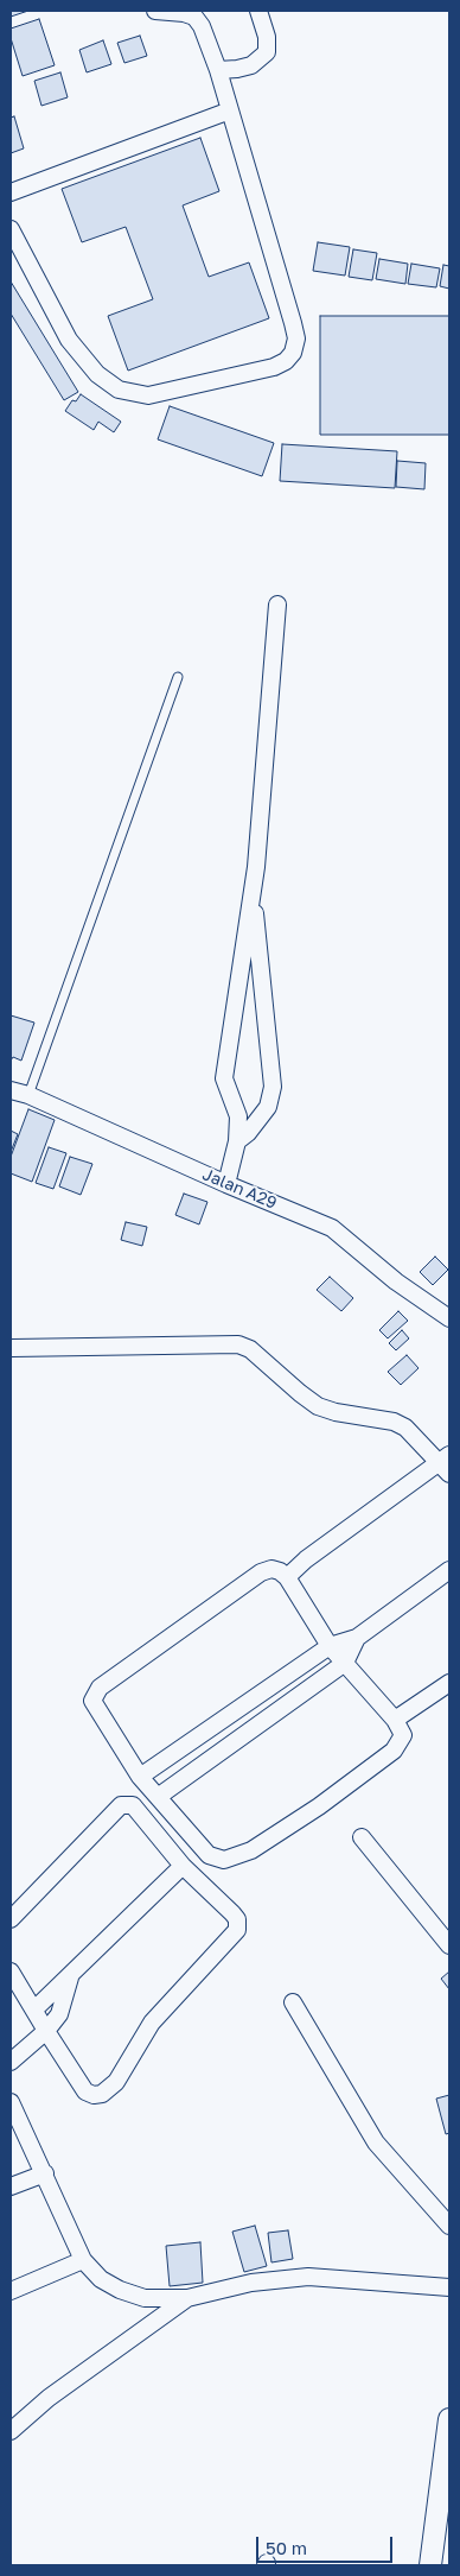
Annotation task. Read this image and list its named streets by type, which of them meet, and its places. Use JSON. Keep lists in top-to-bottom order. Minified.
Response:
{"streets":{"street":["Jalan A29"]},"scale_bar":"50 m"}
